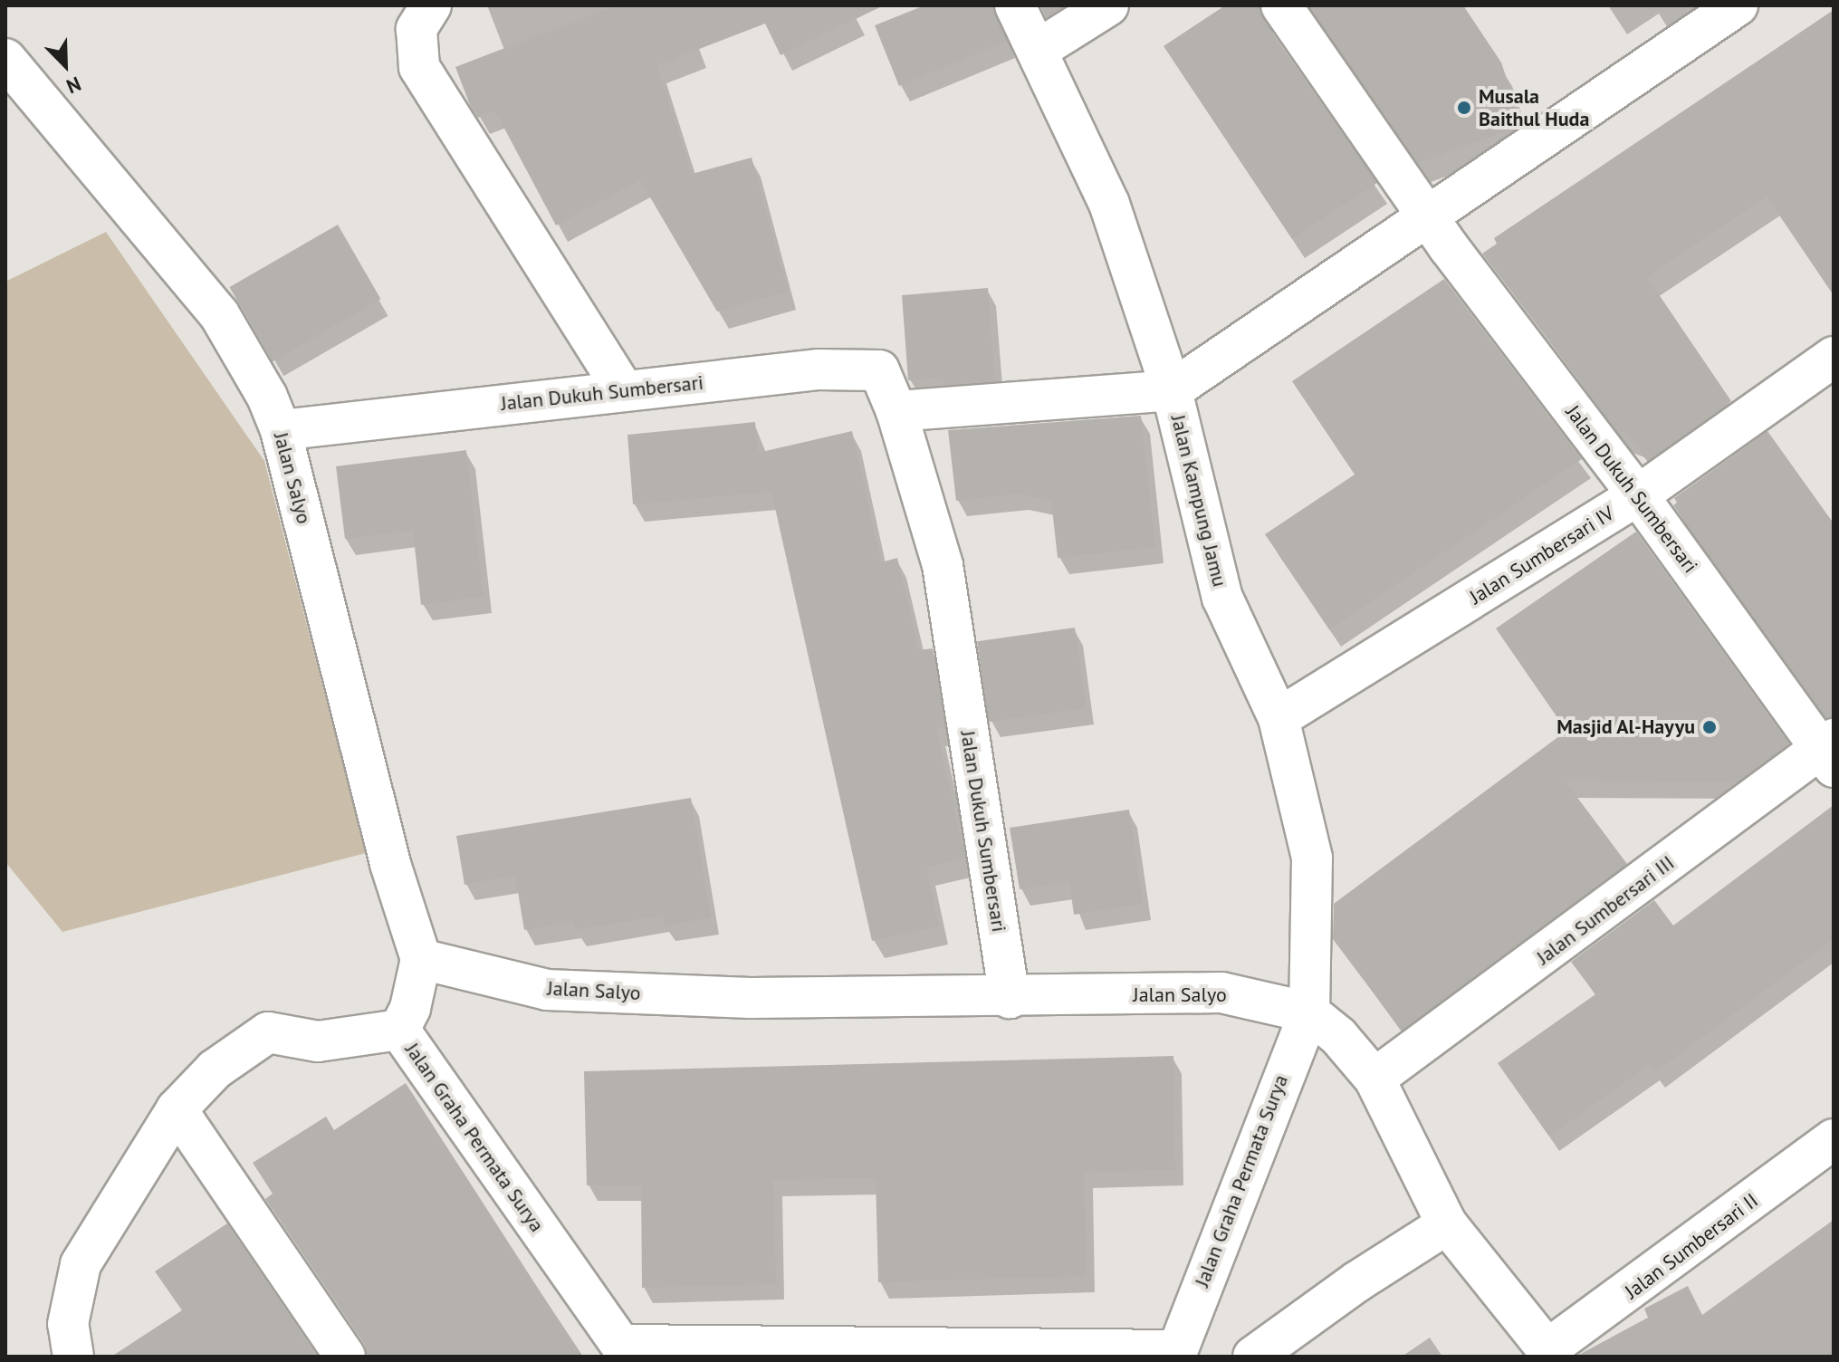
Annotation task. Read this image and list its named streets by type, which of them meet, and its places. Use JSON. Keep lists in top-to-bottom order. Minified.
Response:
{"streets":{"street":["Jalan Dukuh Sumbersari","Jalan Salyo","Jalan Kampung Jamu","Jalan Sumbersari IV","Jalan Sumbersari III","Jalan Graha Permata Surya","Jalan Sumbersari II"]},"crossings":[["Jalan Dukuh Sumbersari","Jalan Salyo"],["Jalan Dukuh Sumbersari","Jalan Sumbersari IV"],["Jalan Dukuh Sumbersari","Jalan Sumbersari III"],["Jalan Salyo","Jalan Kampung Jamu"],["Jalan Salyo","Jalan Sumbersari III"],["Jalan Salyo","Jalan Graha Permata Surya"],["Jalan Salyo","Jalan Sumbersari II"],["Jalan Kampung Jamu","Jalan Sumbersari IV"],["Jalan Kampung Jamu","Jalan Graha Permata Surya"]],"places":["Musala Baithul Huda","Masjid Al-Hayyu"],"north":"bottom right"}
